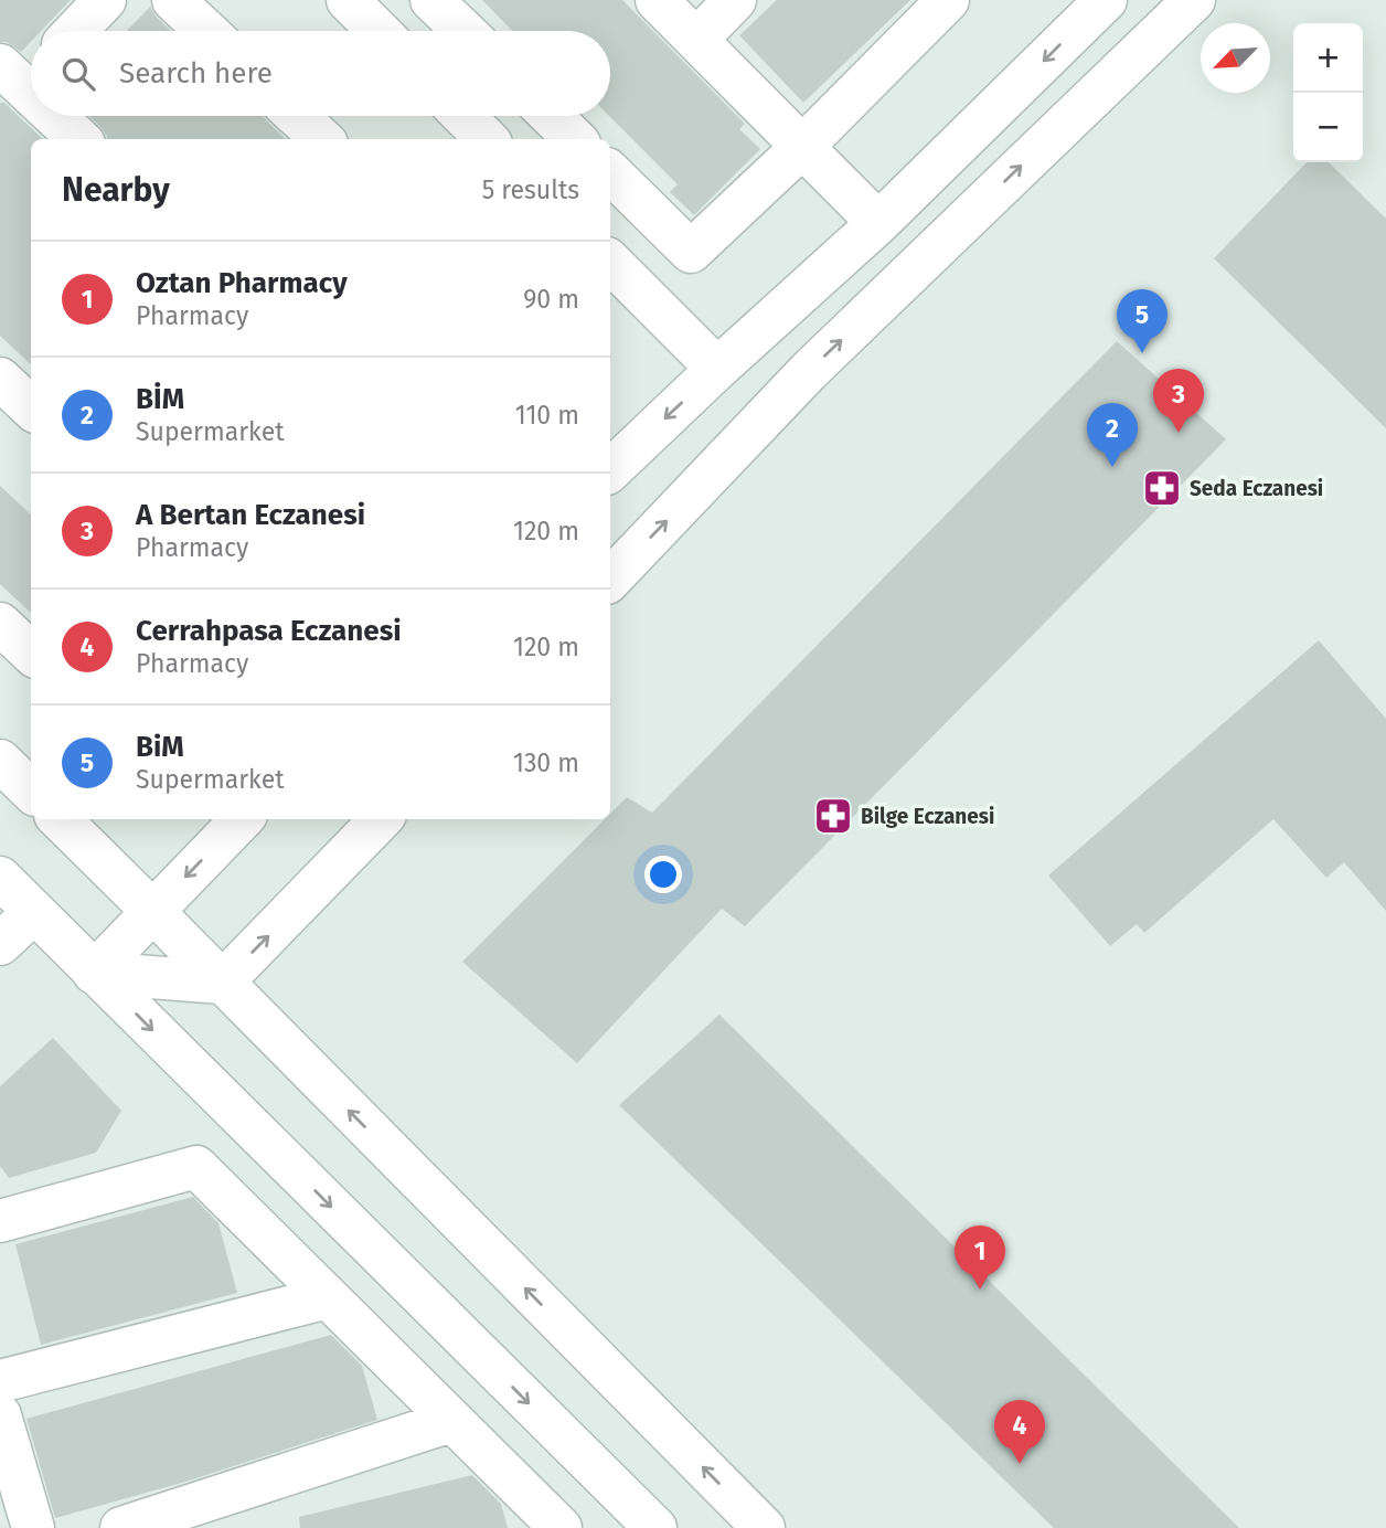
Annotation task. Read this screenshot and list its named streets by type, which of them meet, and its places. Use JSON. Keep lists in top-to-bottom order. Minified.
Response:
{"places":{"pharmacy":["Seda Eczanesi","Bilge Eczanesi"]},"north":"bottom left","page":{"map_buttons":["+","−"],"search":"Search here","heading":["Nearby","5 results"],"list":[{"mark":"1","name":"Oztan Pharmacy","note":"Pharmacy","value":"90 m"},{"mark":"2","name":"BİM","note":"Supermarket","value":"110 m"},{"mark":"3","name":"A Bertan Eczanesi","note":"Pharmacy","value":"120 m"},{"mark":"4","name":"Cerrahpasa Eczanesi","note":"Pharmacy","value":"120 m"},{"mark":"5","name":"BiM","note":"Supermarket","value":"130 m"}],"pins":["5","3","2","1","4"]}}
